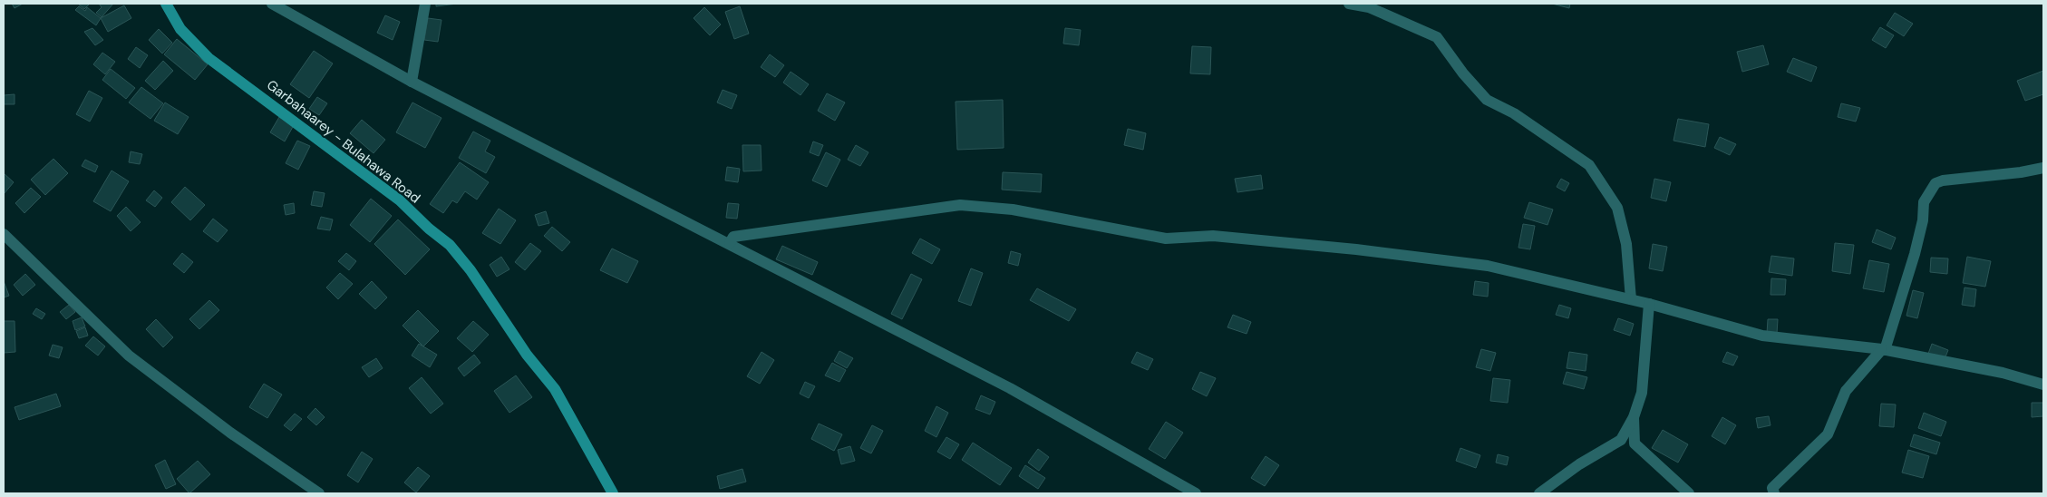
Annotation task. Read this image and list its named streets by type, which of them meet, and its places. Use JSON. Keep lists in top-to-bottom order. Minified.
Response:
{"streets":{"main road":["Garbahaarey - Bulahawa Road"]}}
